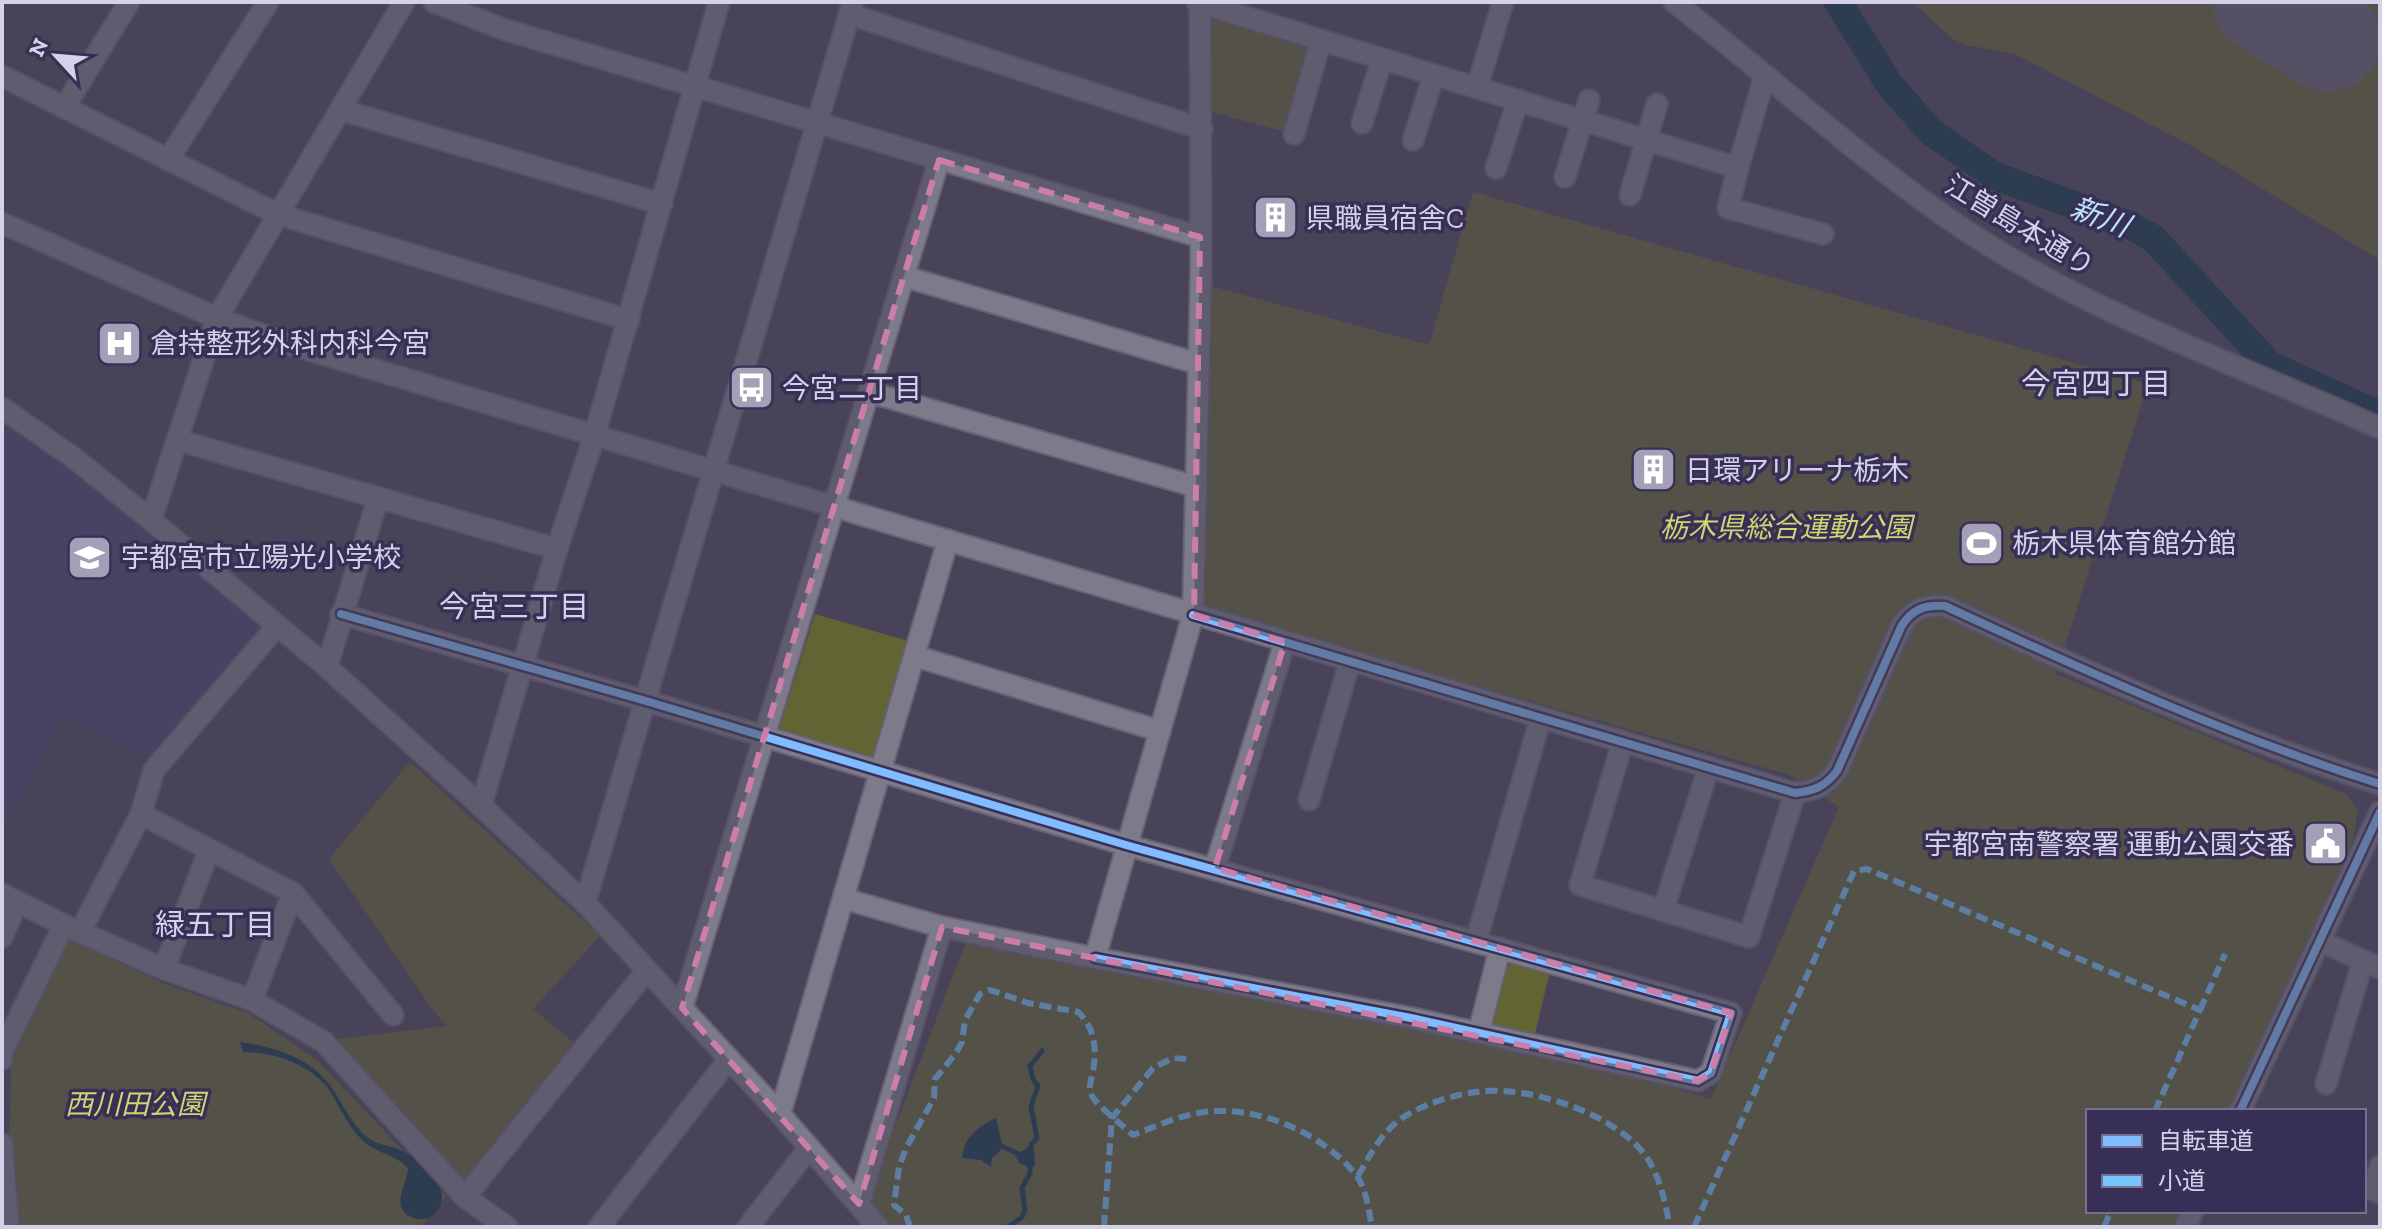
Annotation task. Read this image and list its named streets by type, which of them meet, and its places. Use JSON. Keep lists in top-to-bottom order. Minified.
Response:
{"streets":{"street":["江曽島本通り"]},"districts":["今宮四丁目","今宮三丁目","緑五丁目"],"water":["新川"],"parks":["栃木県総合運動公園","西川田公園"],"places":{"building":["県職員宿舎C","日環アリーナ栃木"],"hospital":["倉持整形外科内科今宮"],"bus stop":["今宮二丁目"],"sports":["栃木県体育館分館"],"school or university":["宇都宮市立陽光小学校"],"public building":["宇都宮南警察署 運動公園交番"]},"legend":["自転車道","小道"],"north":"top left"}
